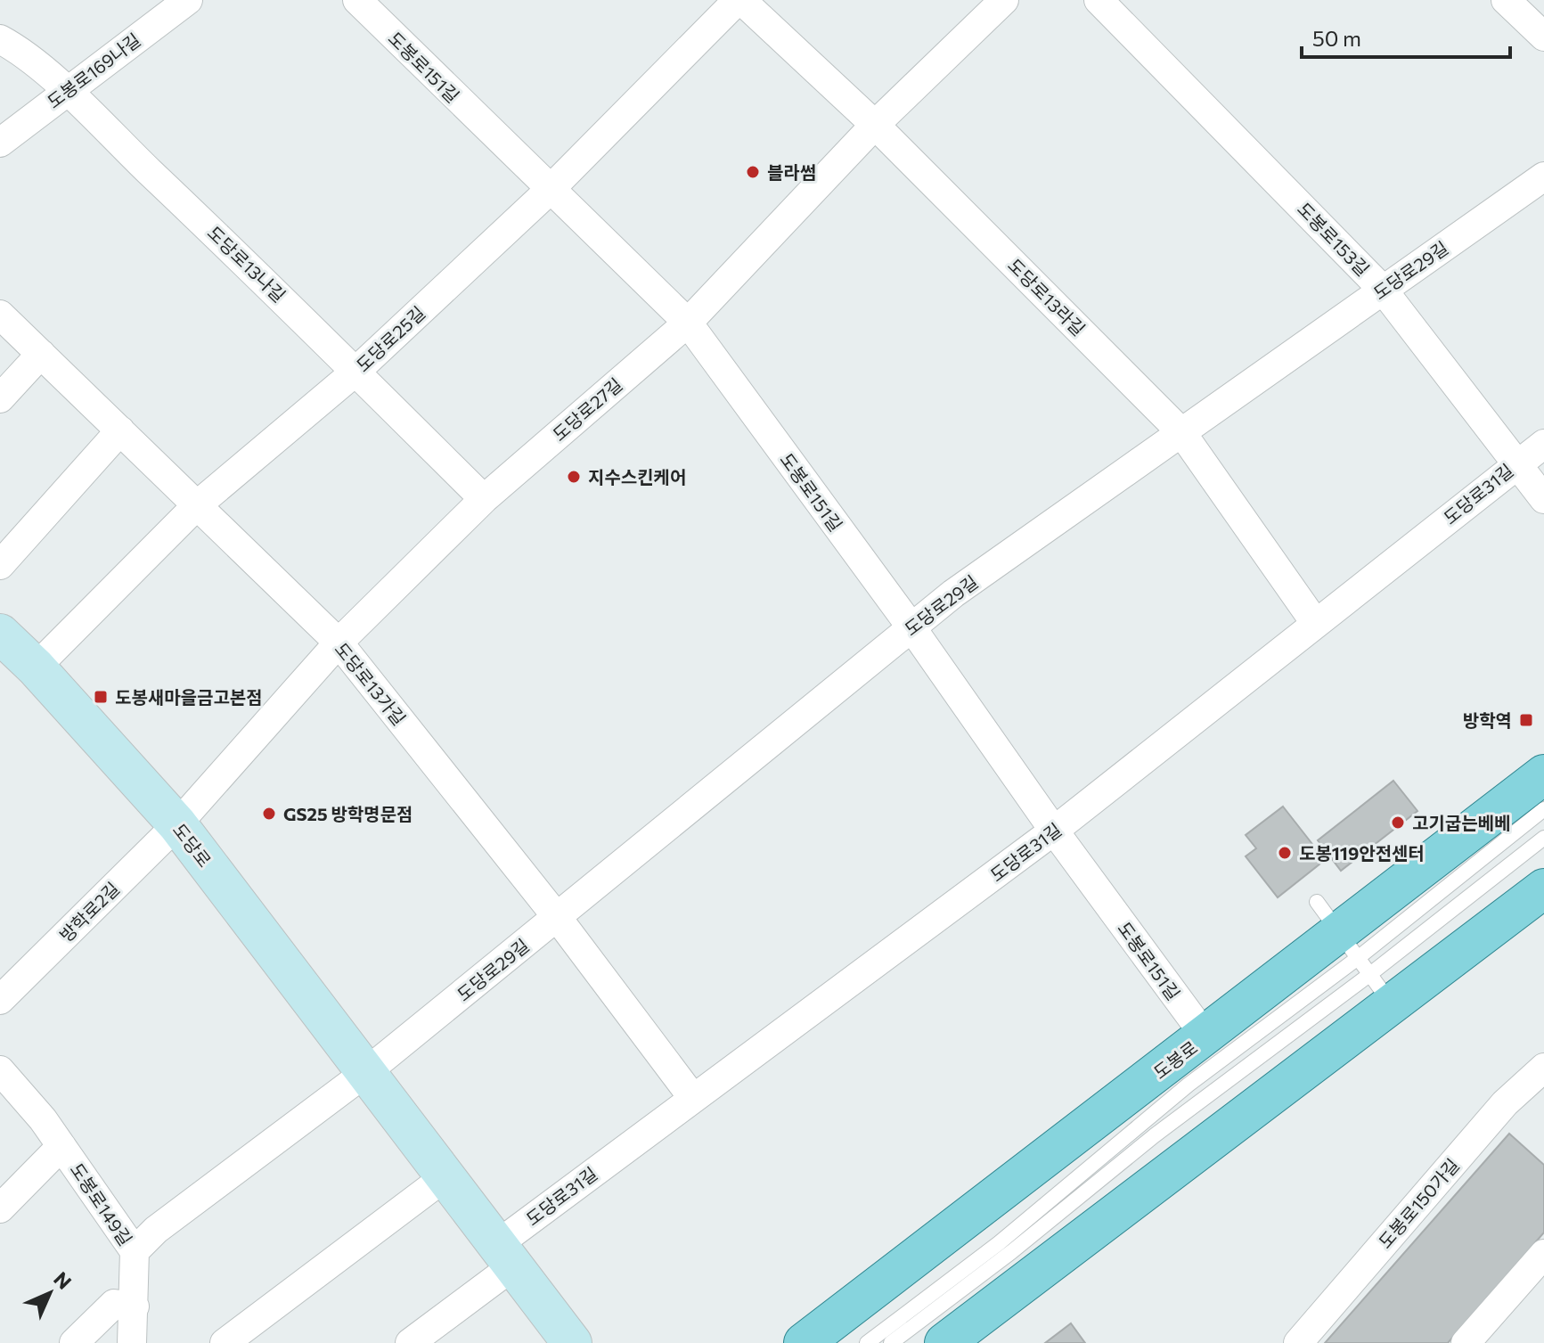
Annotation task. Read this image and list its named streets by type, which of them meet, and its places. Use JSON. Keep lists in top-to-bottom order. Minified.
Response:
{"streets":{"main road":["도당로","도봉로"],"street":["도봉로151길","도봉로169나길","도봉로153길","도당로13나길","도당로29길","도당로13라길","도당로25길","도당로27길","도당로31길","도당로13가길","방학로2길","도봉로150가길","도봉로149길"]},"crossings":[["도봉로151길","도당로29길"],["도봉로151길","도당로25길"],["도봉로151길","도당로27길"],["도봉로151길","도당로31길"],["도봉로151길","도봉로"],["도봉로169나길","도당로13나길"],["도봉로153길","도당로29길"],["도봉로153길","도당로31길"],["도당로13나길","도당로25길"],["도당로13나길","도당로27길"],["도당로29길","도당로13라길"],["도당로29길","도당로13가길"],["도당로29길","도당로"],["도당로13라길","도당로25길"],["도당로13라길","도당로27길"],["도당로13라길","도당로31길"],["도당로25길","도당로13가길"],["도당로25길","도당로"],["도당로27길","도당로13가길"],["도당로27길","도당로"],["도당로27길","방학로2길"],["도당로31길","도당로13가길"],["도당로31길","도당로"],["도당로","방학로2길"]],"places":{"other":["블라썸","지수스킨케어","GS25 방학명문점","고기굽는베베","도봉119안전센터"],"transit":["도봉새마을금고본점","방학역"]},"scale_bar":"50 m","north":"top right"}
